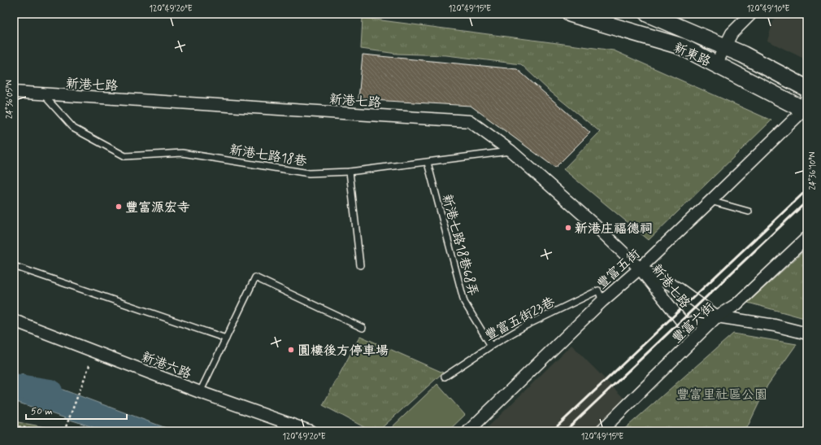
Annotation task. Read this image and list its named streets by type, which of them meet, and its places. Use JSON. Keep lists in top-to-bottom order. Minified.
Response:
{"streets":{"main road":["新東路"],"street":["新港七路","豐富五街","豐富六街","新港六路"],"lane":["新港七路18巷","新港七路18巷68弄","豐富五街23巷"]},"crossings":[["新東路","豐富五街"],["新港七路","新港七路18巷"],["新港七路","豐富五街"],["新港七路","豐富六街"],["新港七路18巷","新港七路18巷68弄"],["新港七路18巷68弄","豐富五街23巷"],["豐富五街","豐富五街23巷"]],"parks":["豐富里社區公園"],"places":["豐富源宏寺","新港庄福德祠","圓樓後方停車場"],"scale_bar":"50 m","coordinates":["120°49'20\"E","120°49'15\"E","120°49'10\"E","24°36'05\"N","24°36'10\"N"]}
